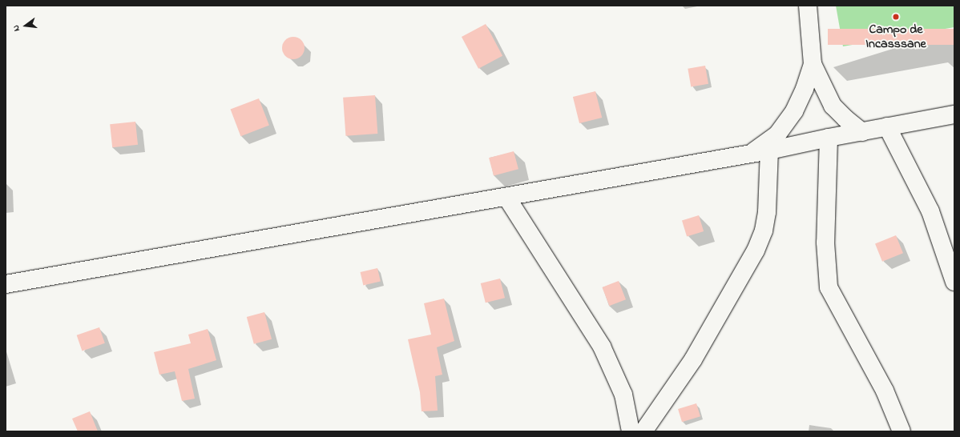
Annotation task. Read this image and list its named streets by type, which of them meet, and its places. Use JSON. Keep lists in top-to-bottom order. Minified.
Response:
{"places":["Campo de Incasssane"],"north":"left"}
